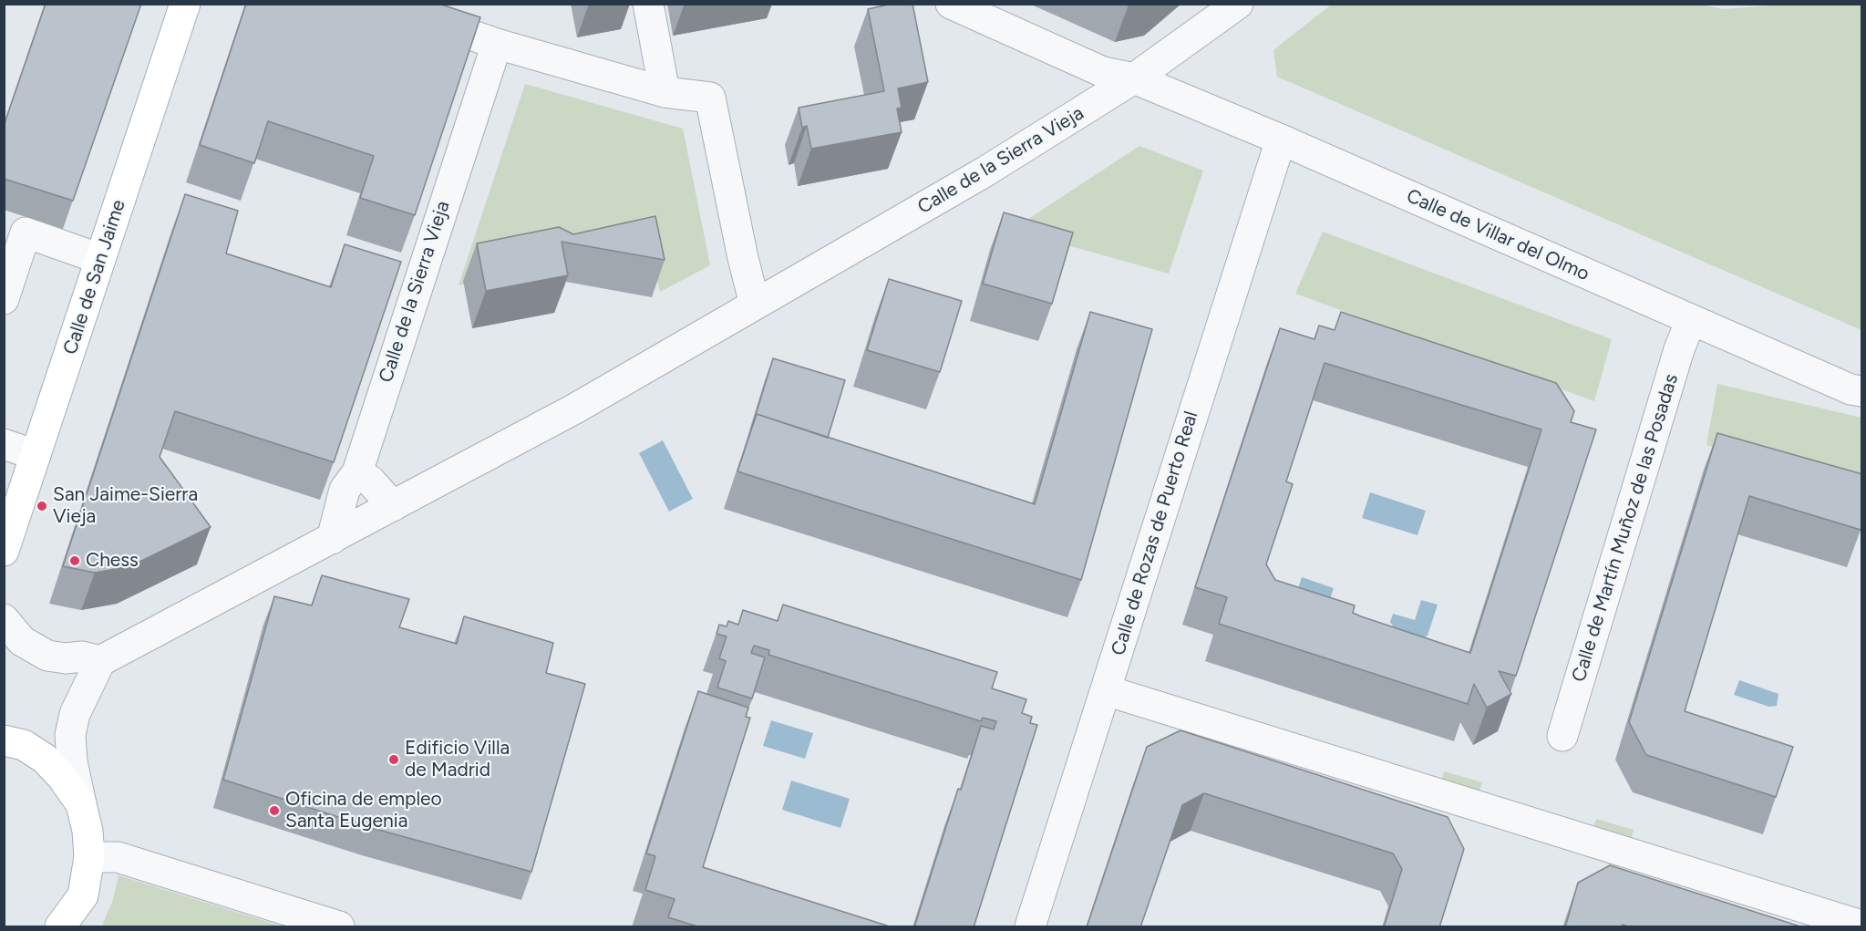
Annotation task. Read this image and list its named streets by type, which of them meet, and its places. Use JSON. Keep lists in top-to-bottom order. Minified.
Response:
{"streets":{"main road":["Calle de San Jaime"],"street":["Calle de la Sierra Vieja","Calle de Villar del Olmo","Calle de Martín Muñoz de las Posadas","Calle de Rozas de Puerto Real"]},"crossings":[["Calle de la Sierra Vieja","Calle de Villar del Olmo"],["Calle de Villar del Olmo","Calle de Martín Muñoz de las Posadas"],["Calle de Villar del Olmo","Calle de Rozas de Puerto Real"]],"places":["San Jaime-Sierra Vieja","Chess","Edificio Villa de Madrid","Oficina de empleo Santa Eugenia"]}
